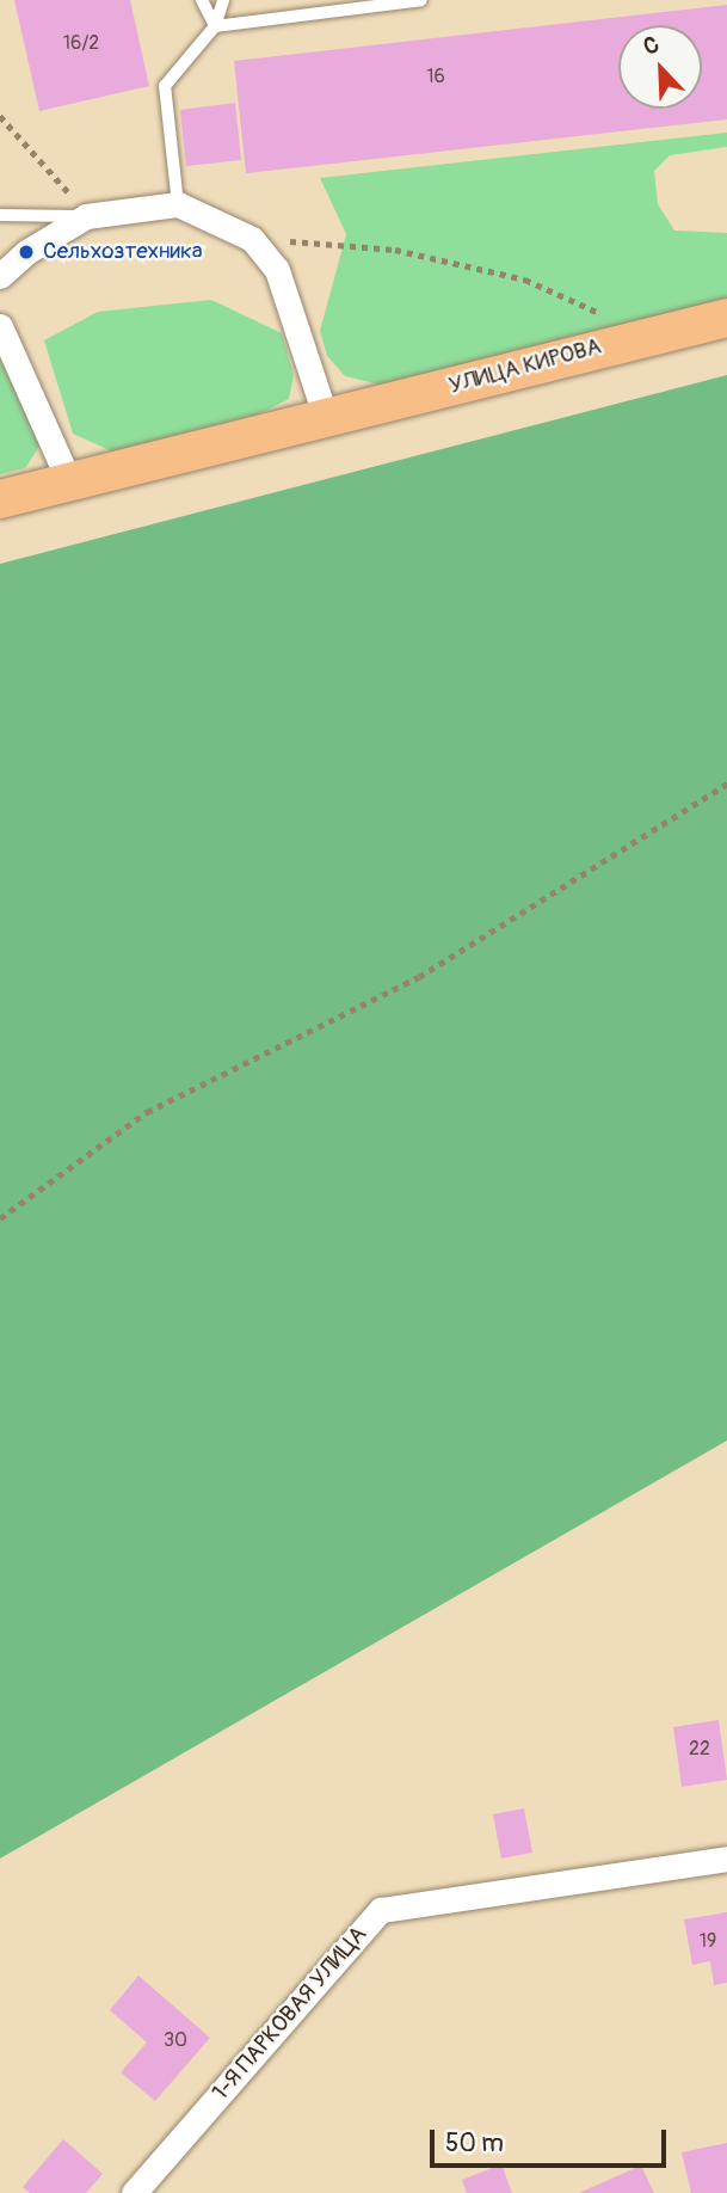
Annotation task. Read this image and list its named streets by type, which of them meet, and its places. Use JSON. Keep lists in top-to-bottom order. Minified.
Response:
{"streets":{"main road":["УЛИЦА КИРОВА"],"street":["1-Я ПАРКОВАЯ УЛИЦА"]},"places":["Сельхозтехника"],"house_numbers":["16/2","16","22","19","30"],"scale_bar":"50 m","north":"top left"}
